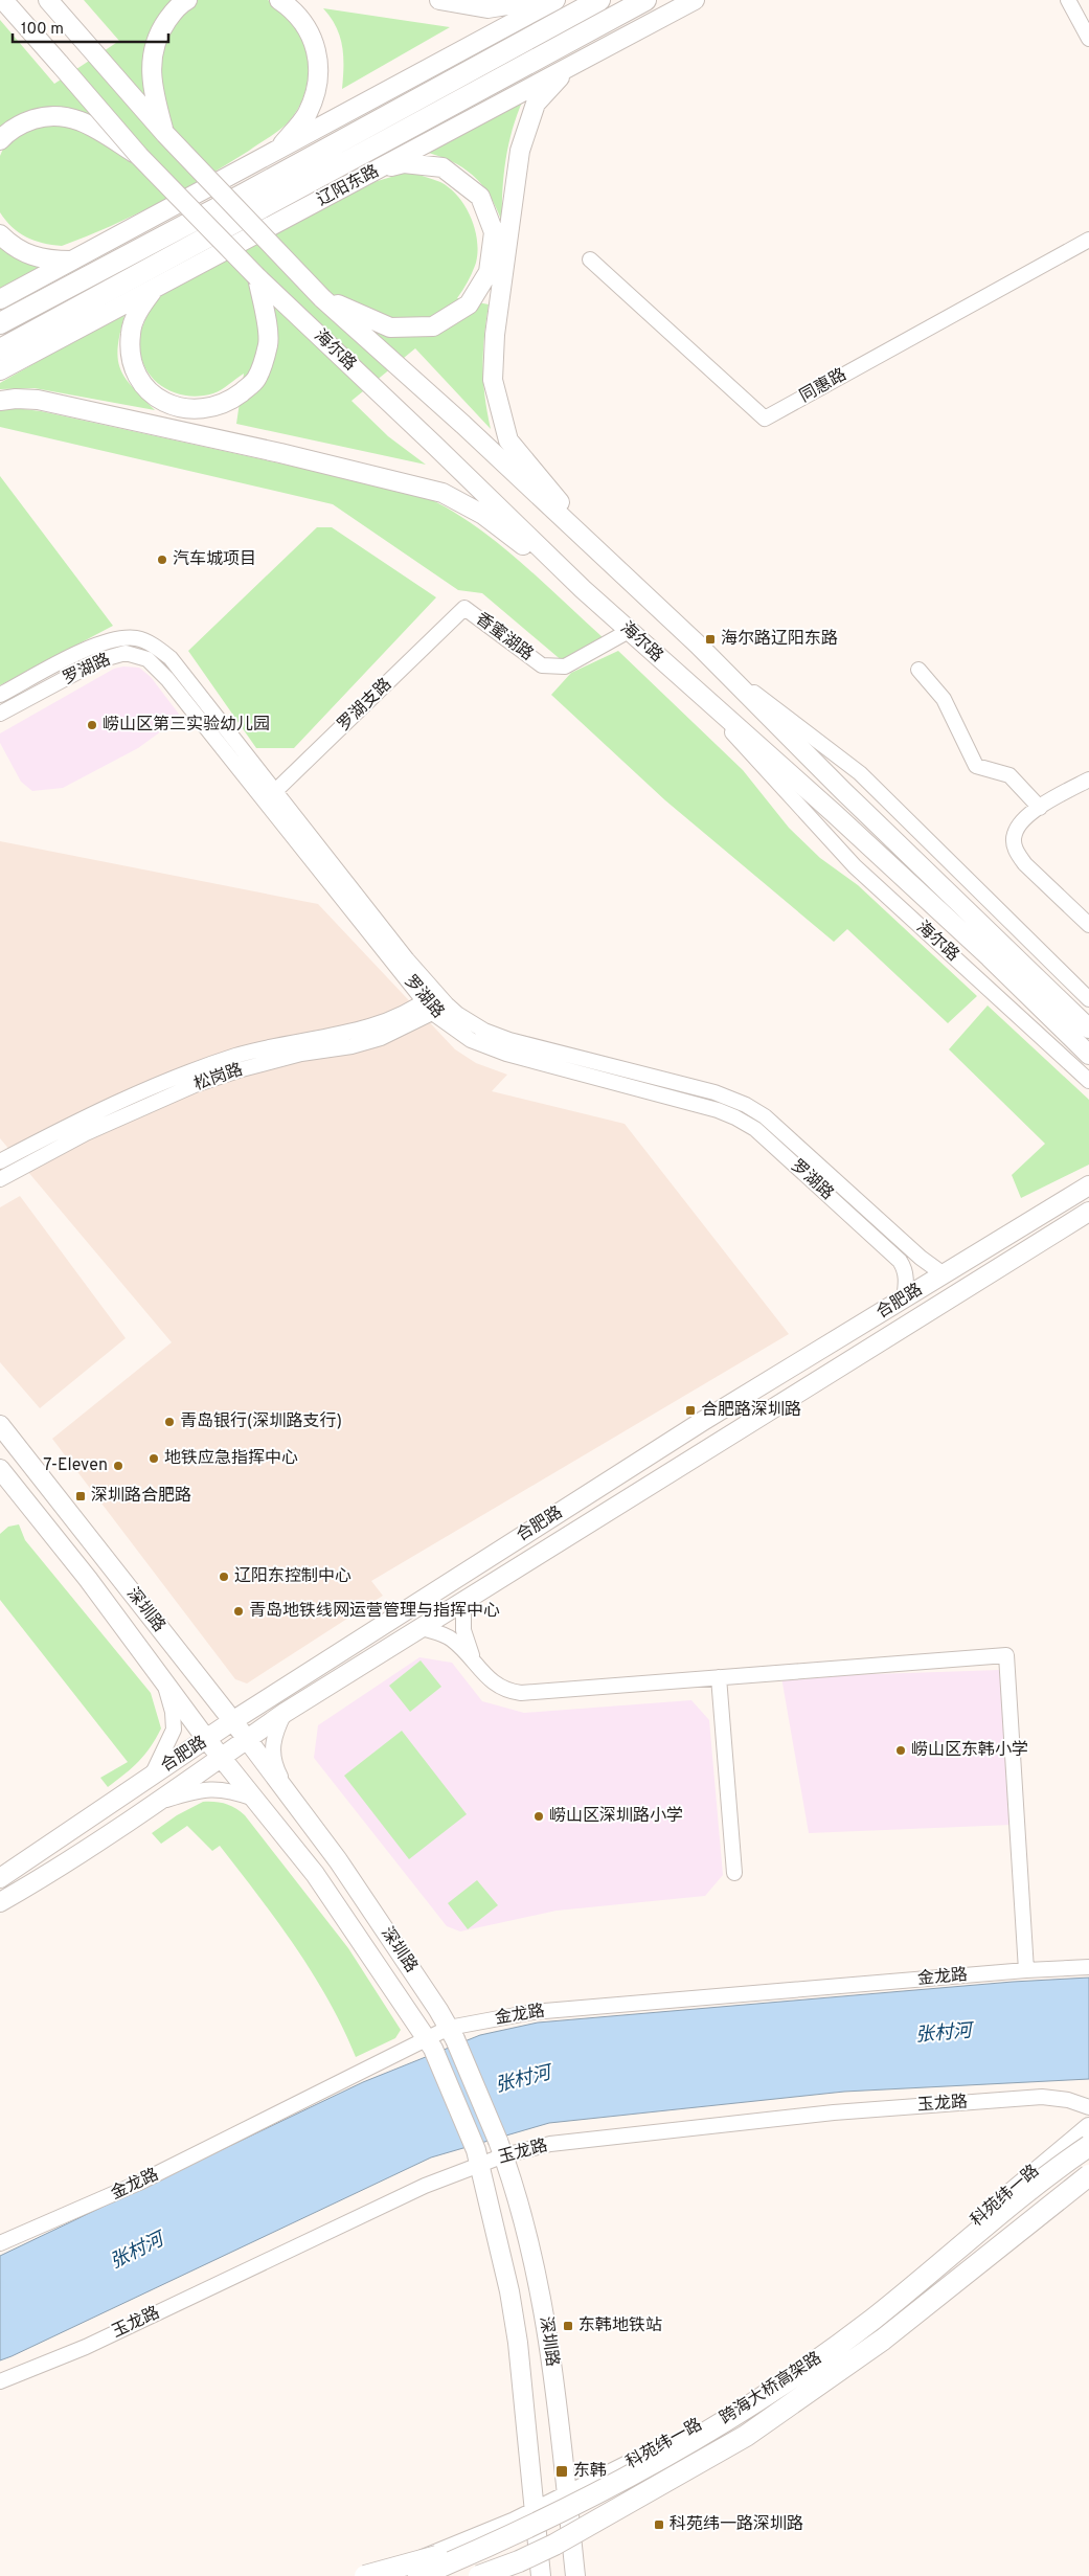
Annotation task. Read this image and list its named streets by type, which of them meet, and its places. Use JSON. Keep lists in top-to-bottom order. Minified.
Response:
{"streets":{"highway":["辽阳东路","跨海大桥高架路"],"main road":["海尔路","合肥路","深圳路","科苑纬一路"],"street":["同惠路","香蜜湖路","罗湖路","罗湖支路","松岗路","金龙路","玉龙路"]},"crossings":[["海尔路","香蜜湖路"],["香蜜湖路","罗湖支路"],["罗湖路","罗湖支路"],["罗湖路","松岗路"],["罗湖路","合肥路"],["合肥路","深圳路"],["深圳路","金龙路"],["深圳路","玉龙路"],["深圳路","科苑纬一路"]],"water":["张村河"],"places":{"other":["汽车城项目","崂山区第三实验幼儿园","青岛银行(深圳路支行)","地铁应急指挥中心","7-Eleven","辽阳东控制中心","青岛地铁线网运营管理与指挥中心","崂山区东韩小学","崂山区深圳路小学"],"transit":["海尔路辽阳东路","合肥路深圳路","深圳路合肥路","东韩地铁站","东韩","科苑纬一路深圳路"]},"scale_bar":"100 m"}
